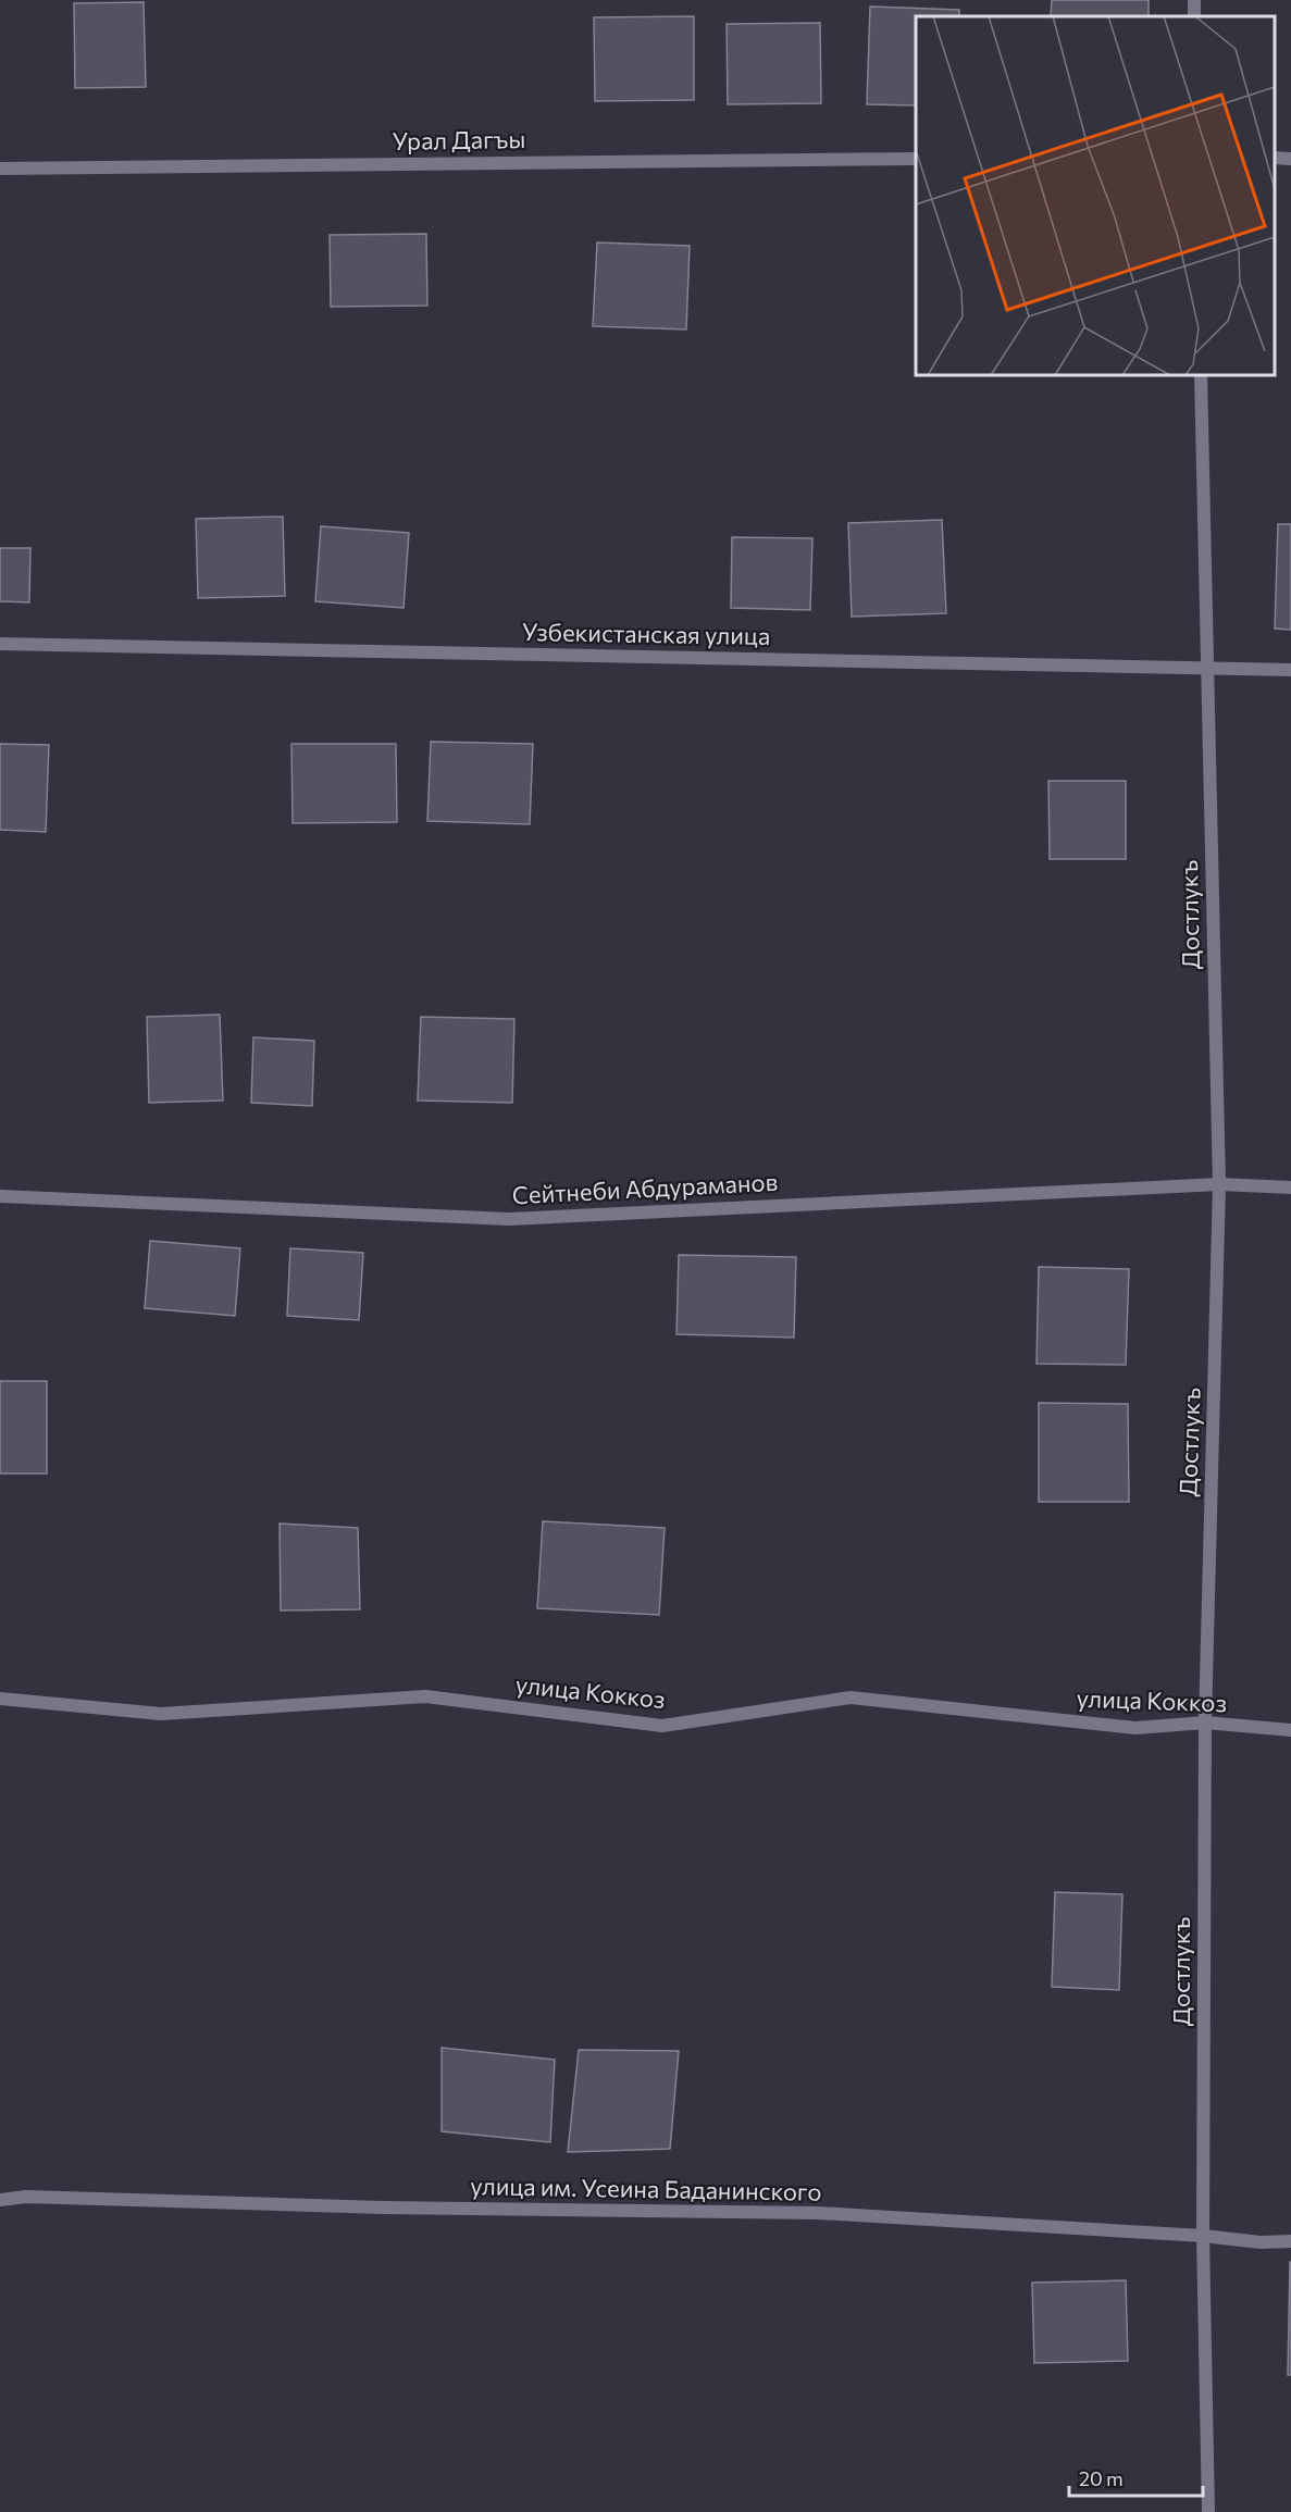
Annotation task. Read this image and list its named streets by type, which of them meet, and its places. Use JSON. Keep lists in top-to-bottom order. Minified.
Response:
{"streets":{"street":["Урал Дагъы","Узбекистанская улица","Достлукъ","Сейтнеби Абдураманов","улица Коккоз","улица им. Усеина Баданинского"]},"crossings":[["Узбекистанская улица","Достлукъ"],["Достлукъ","Сейтнеби Абдураманов"],["Достлукъ","улица Коккоз"],["Достлукъ","улица им. Усеина Баданинского"]],"scale_bar":"20 m"}
